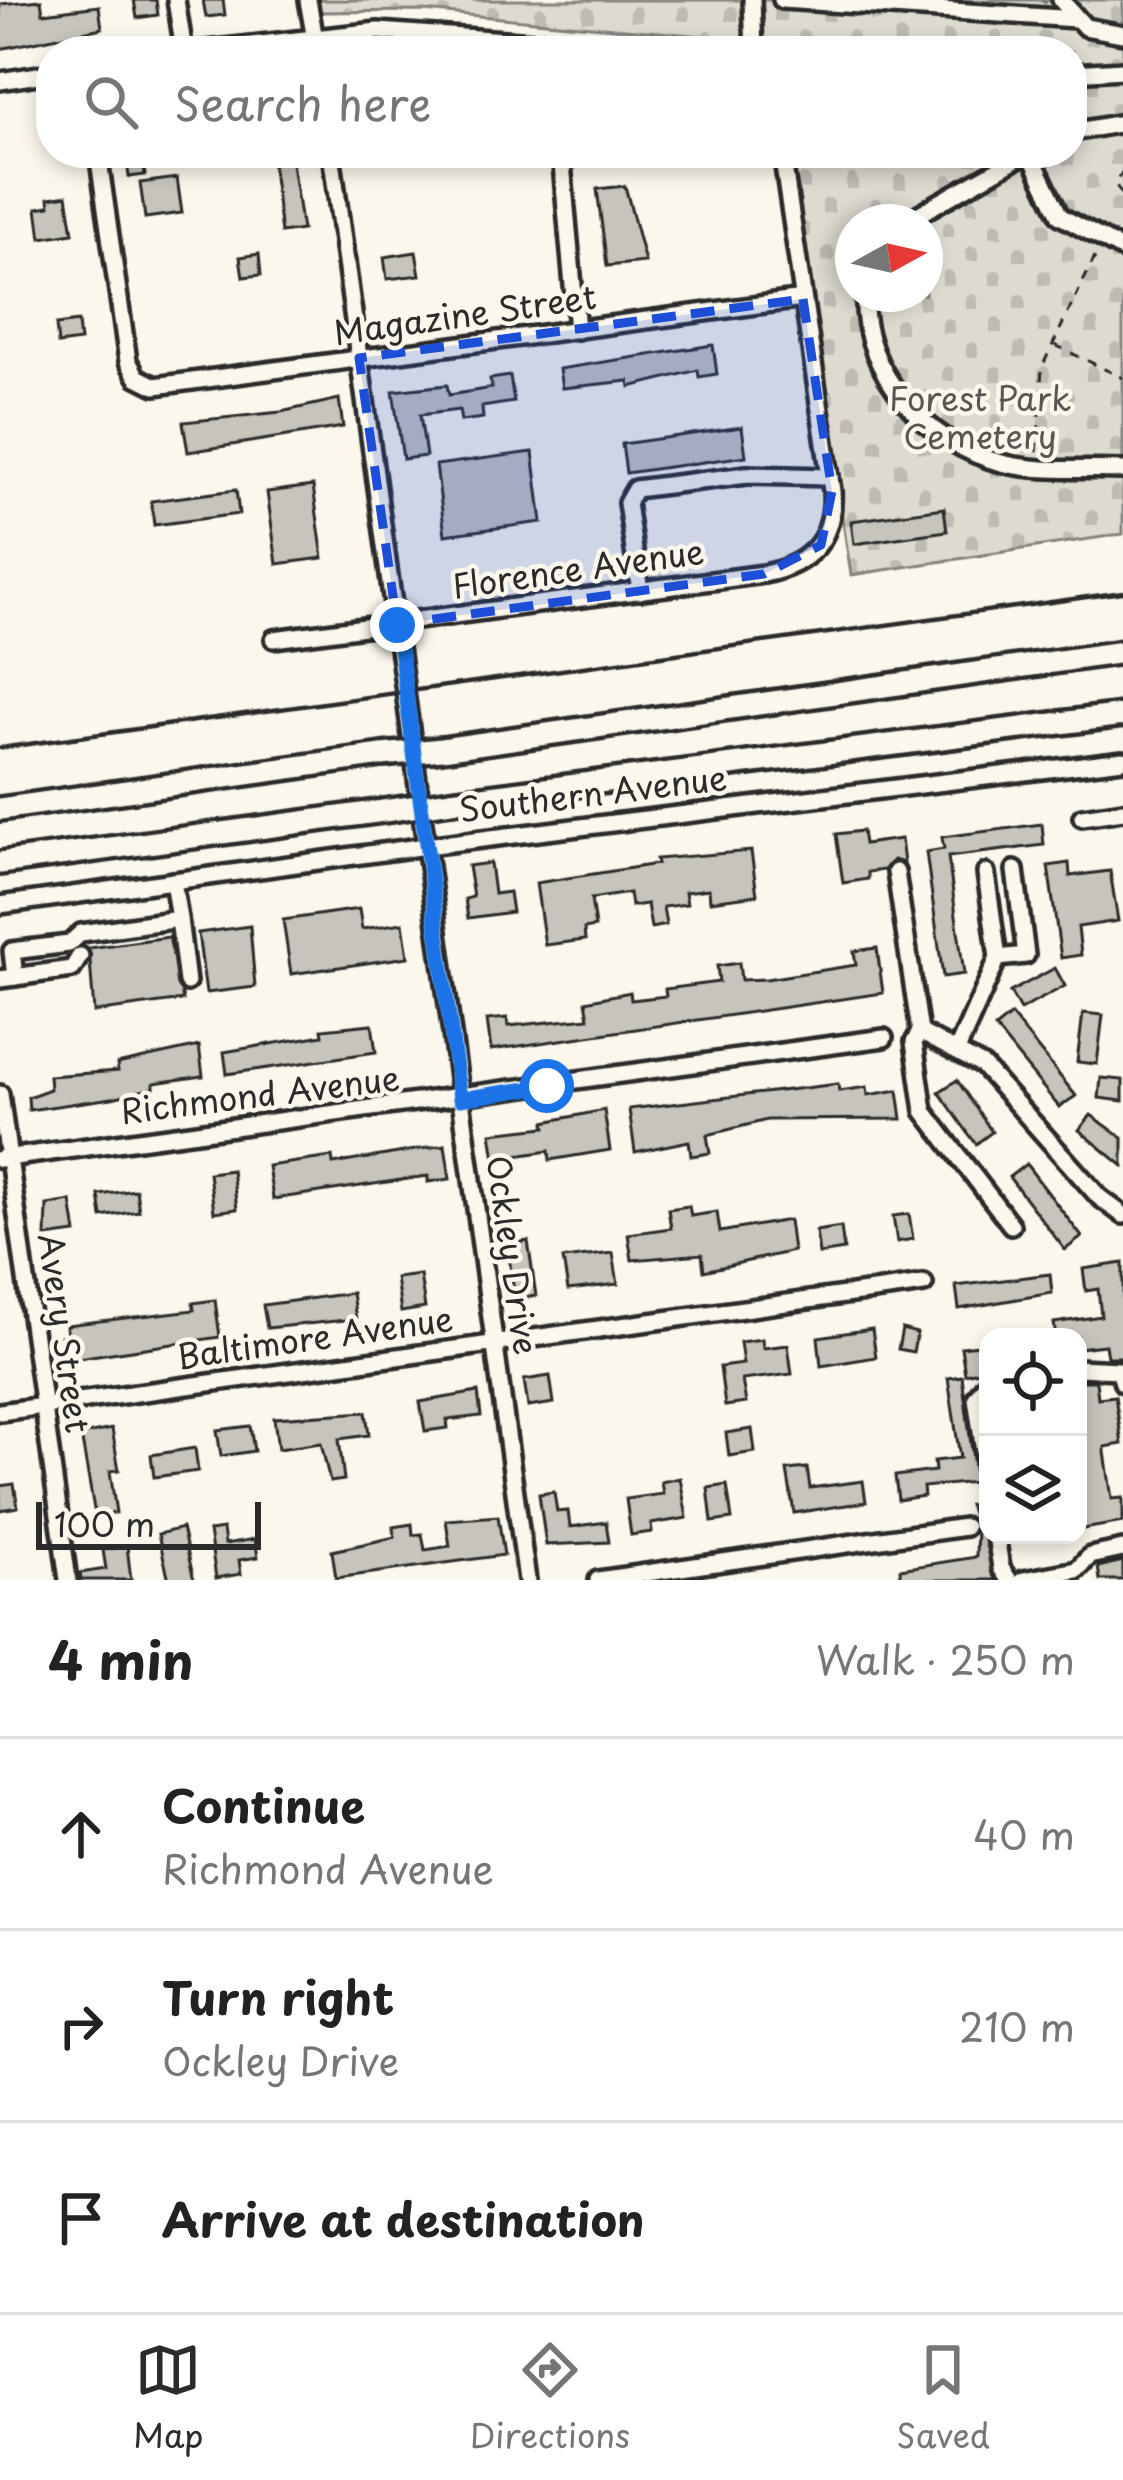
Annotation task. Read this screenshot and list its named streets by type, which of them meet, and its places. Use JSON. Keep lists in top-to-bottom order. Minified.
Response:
{"streets":{"street":["Magazine Street","Florence Avenue","Southern Avenue","Richmond Avenue","Ockley Drive","Avery Street","Baltimore Avenue"]},"crossings":[["Magazine Street","Ockley Drive"],["Florence Avenue","Ockley Drive"],["Southern Avenue","Ockley Drive"],["Richmond Avenue","Ockley Drive"],["Richmond Avenue","Avery Street"],["Ockley Drive","Baltimore Avenue"],["Avery Street","Baltimore Avenue"]],"parks":["Forest Park Cemetery"],"scale_bar":"100 m","north":"right","page":{"search":"Search here","scale":"100 m","heading":["4 min","Walk · 250 m"],"list":[["Continue","Richmond Avenue","40 m"],["Turn right","Ockley Drive","210 m"],"Arrive at destination"],"nav":["Map","Directions","Saved"]}}
